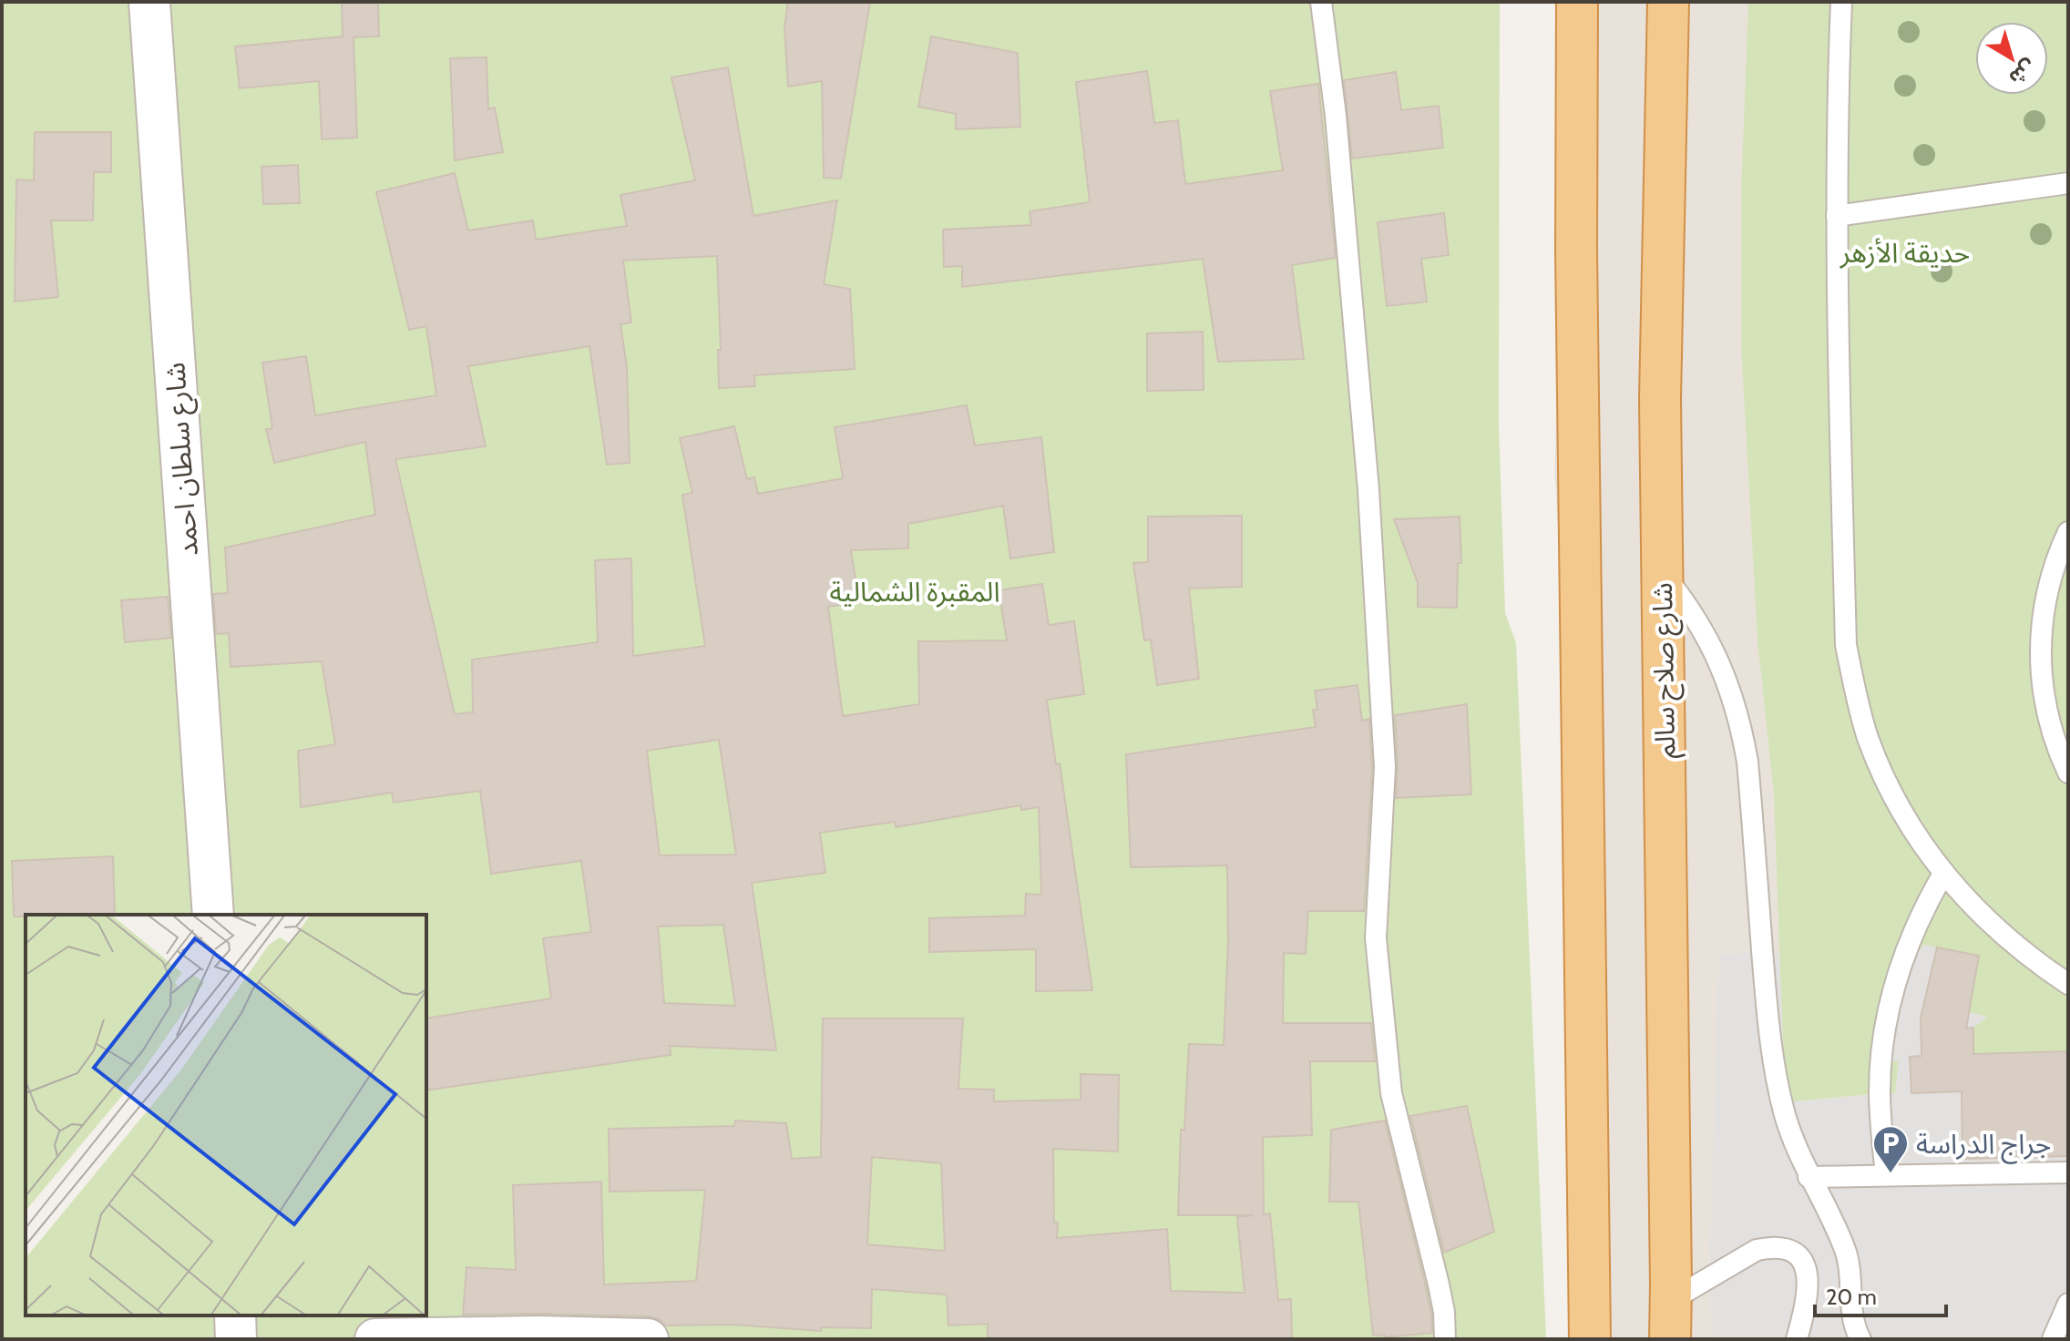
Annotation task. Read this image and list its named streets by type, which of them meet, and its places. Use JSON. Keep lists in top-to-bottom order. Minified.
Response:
{"streets":{"highway":["شارع صلاح سالم"],"street":["شارع سلطان احمد"]},"parks":["حديقة الأزهر","المقبرة الشمالية"],"places":{"parking":["جراج الدراسة"]},"scale_bar":"20 m","north":"bottom right"}
